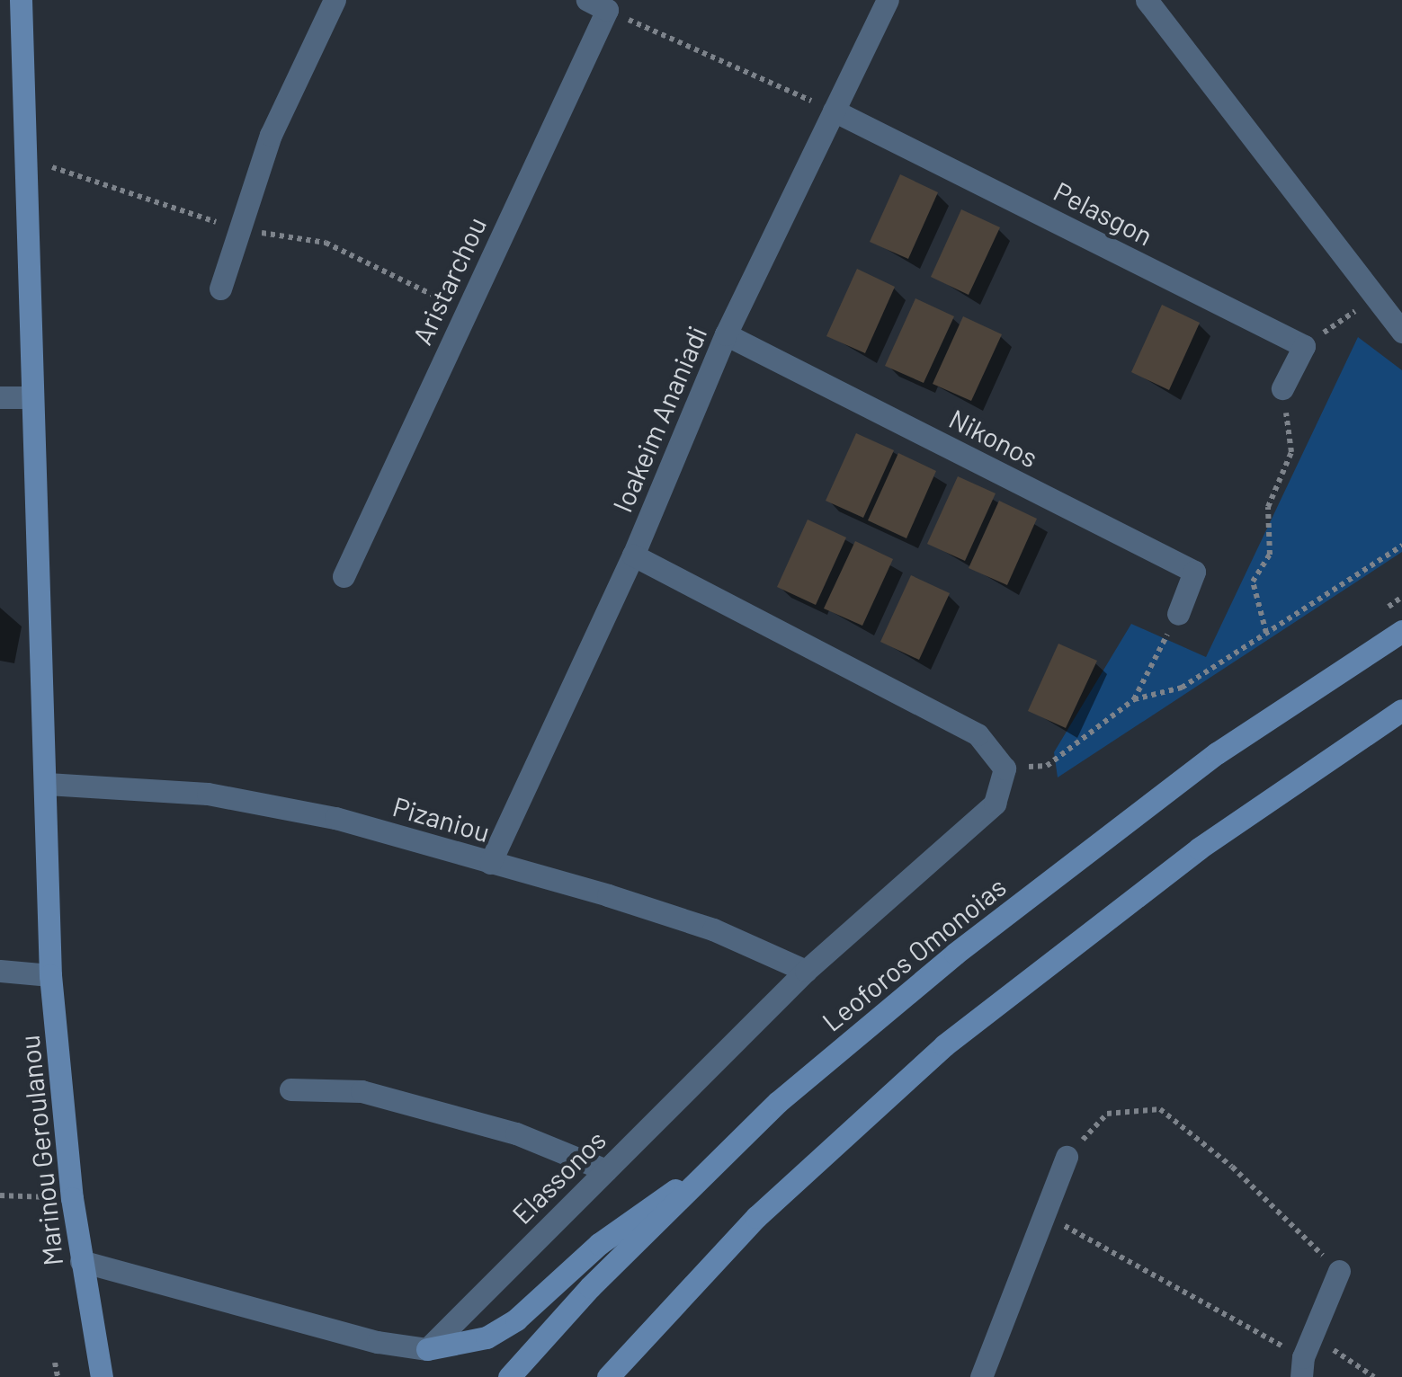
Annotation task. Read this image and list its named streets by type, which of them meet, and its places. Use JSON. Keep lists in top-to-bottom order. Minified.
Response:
{"streets":{"main road":["Leoforos Omonoias","Marinou Geroulanou"],"street":["Pelasgon","Aristarchou","Ioakeim Ananiadi","Nikonos","Pizaniou","Elassonos"]},"crossings":[["Pelasgon","Ioakeim Ananiadi"],["Ioakeim Ananiadi","Nikonos"],["Ioakeim Ananiadi","Pizaniou"],["Pizaniou","Marinou Geroulanou"],["Pizaniou","Elassonos"]]}
